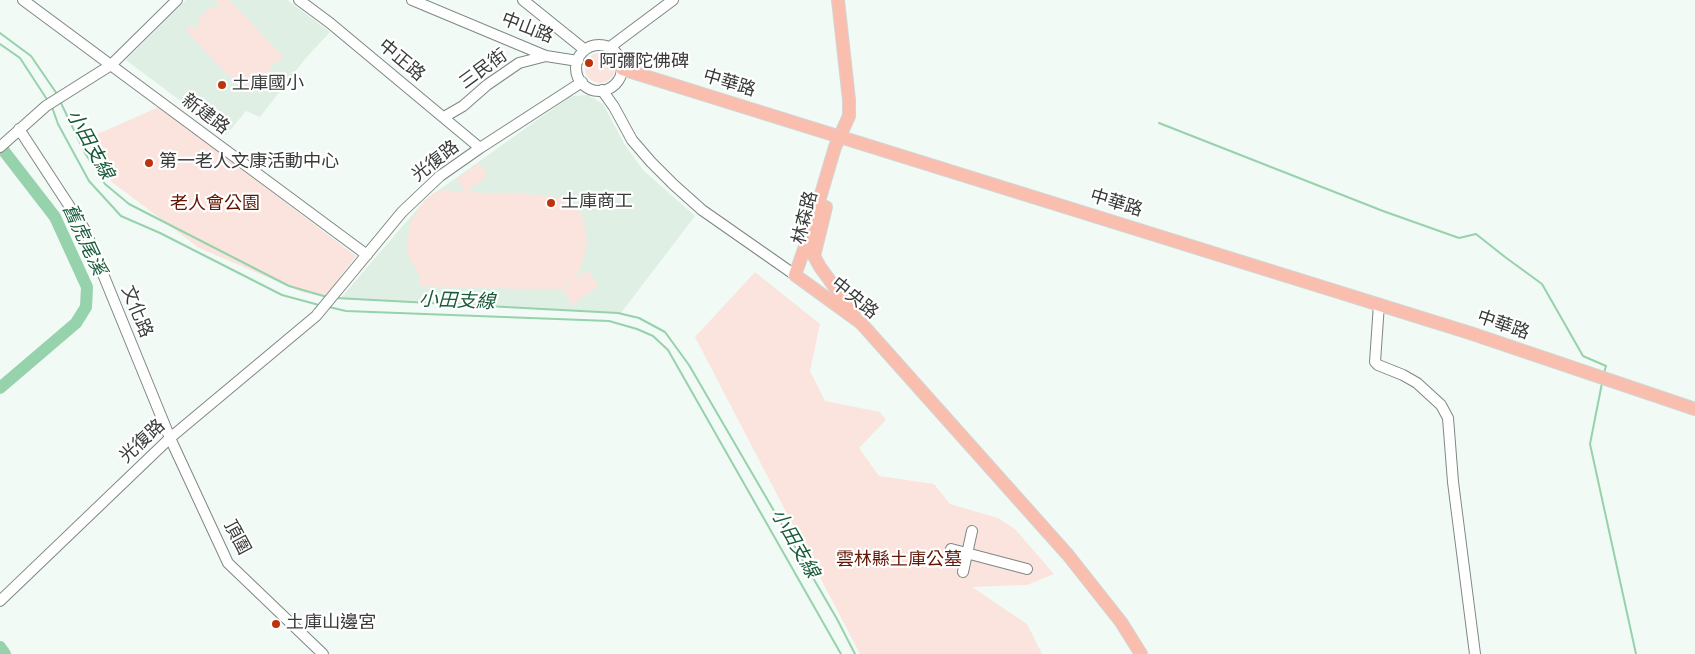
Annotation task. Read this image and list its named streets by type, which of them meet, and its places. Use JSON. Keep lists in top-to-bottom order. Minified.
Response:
{"streets":{"main road":["中華路","林森路","中央路"],"street":["中山路","中正路","三民街","新建路","光復路","文化路","頂圍"]},"crossings":[["中山路","三民街"],["中山路","中華路"],["中山路","光復路"],["中山路","中央路"],["中正路","三民街"],["中正路","光復路"],["中華路","光復路"],["中華路","林森路"],["中華路","中央路"],["新建路","光復路"],["光復路","中央路"],["光復路","文化路"],["光復路","頂圍"],["林森路","中央路"],["文化路","頂圍"]],"water":["小田支線","舊虎尾溪"],"parks":["老人會公園","雲林縣土庫公墓"],"places":["阿彌陀佛碑","土庫國小","第一老人文康活動中心","土庫商工","土庫山邊宮"]}
